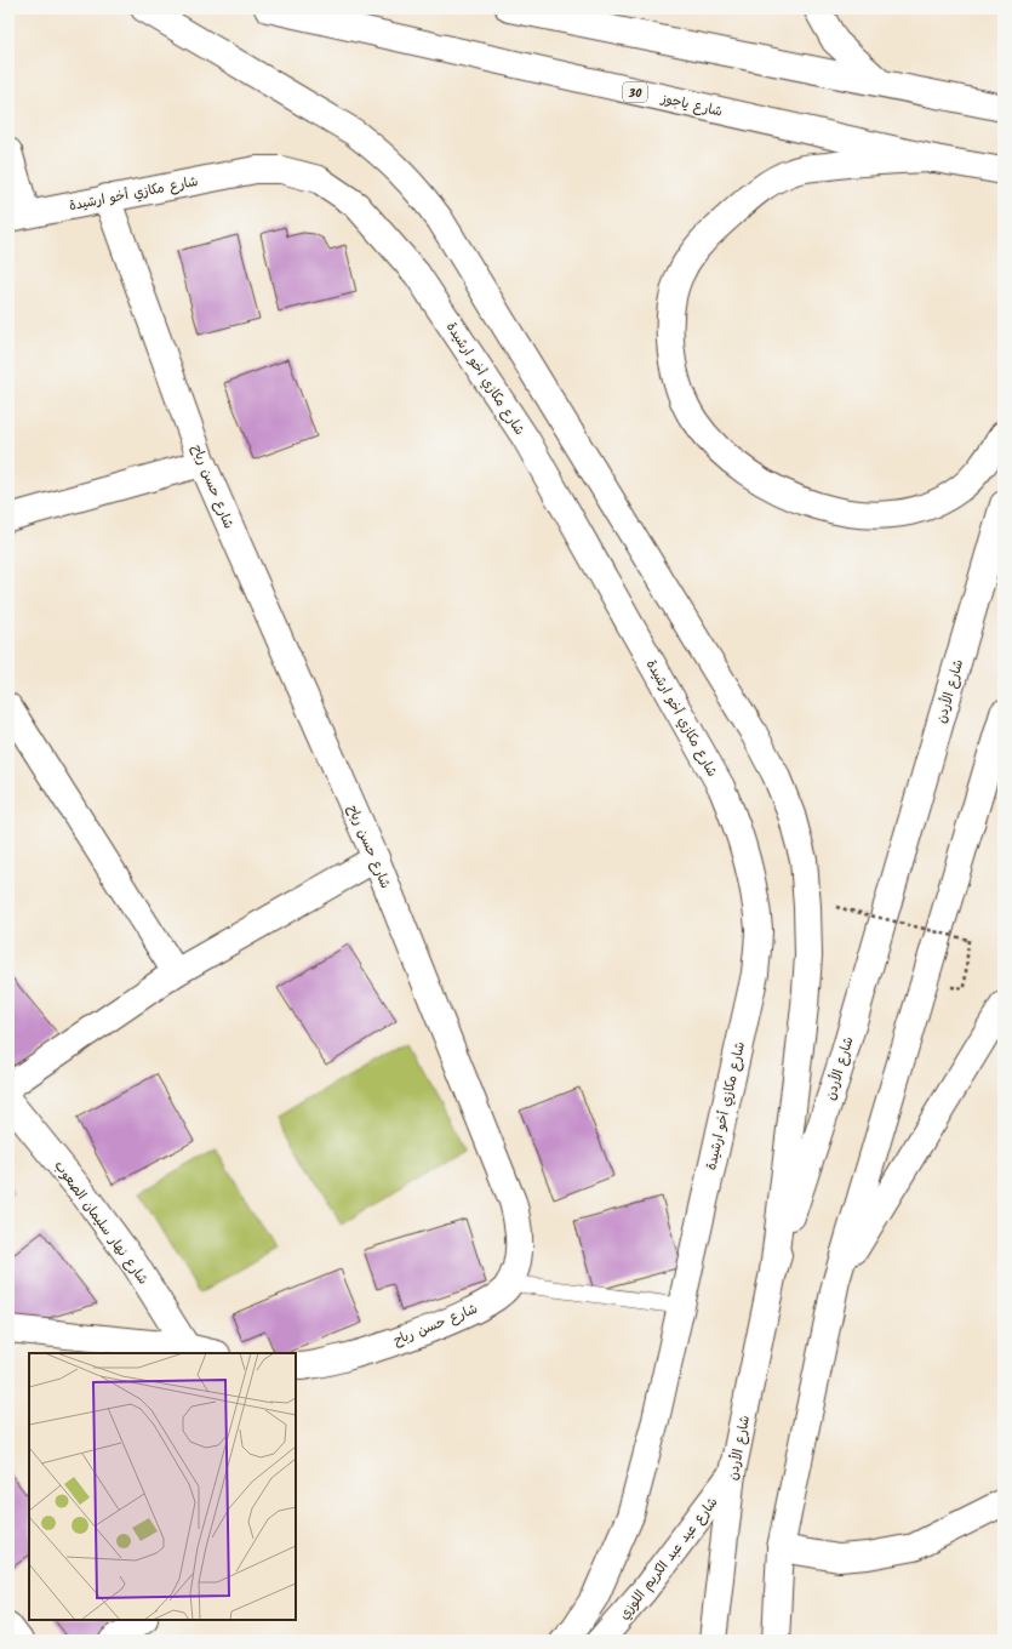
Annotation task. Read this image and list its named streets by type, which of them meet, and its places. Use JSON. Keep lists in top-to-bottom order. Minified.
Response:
{"streets":{"main road":["30","شارع ياجوز","شارع مكازي أخو ارشيدة","شارع حسن رباح","شارع الأردن","شارع نهار سليمان الصعوب","شارع عيد عبد الكريم اللوزي"]},"crossings":[["شارع مكازي أخو ارشيدة","شارع حسن رباح"],["شارع الأردن","شارع عيد عبد الكريم اللوزي"]]}
